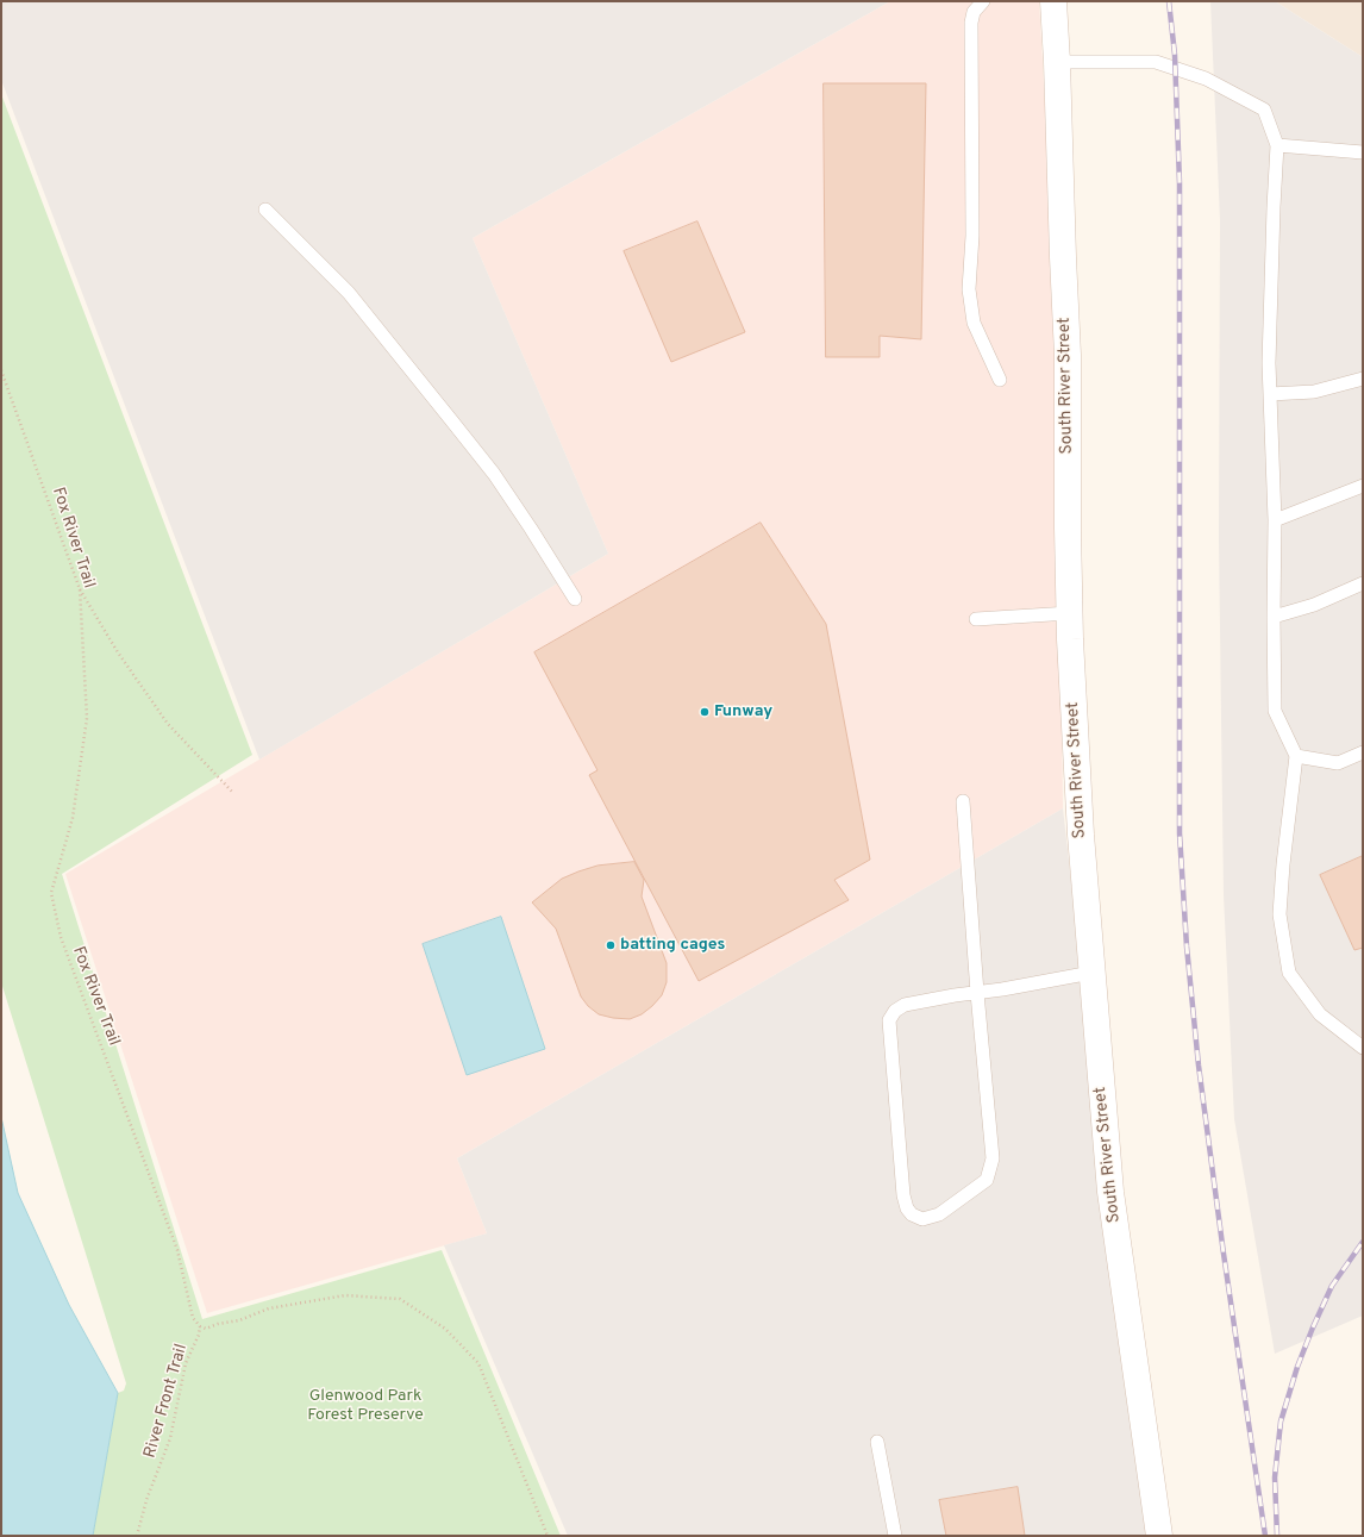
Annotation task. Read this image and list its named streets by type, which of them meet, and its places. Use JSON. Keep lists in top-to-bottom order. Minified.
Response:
{"streets":{"main road":["South River Street"],"path":["Fox River Trail","River Front Trail"]},"crossings":[["Fox River Trail","River Front Trail"]],"parks":["Glenwood Park Forest Preserve"],"places":["Funway","batting cages"]}
